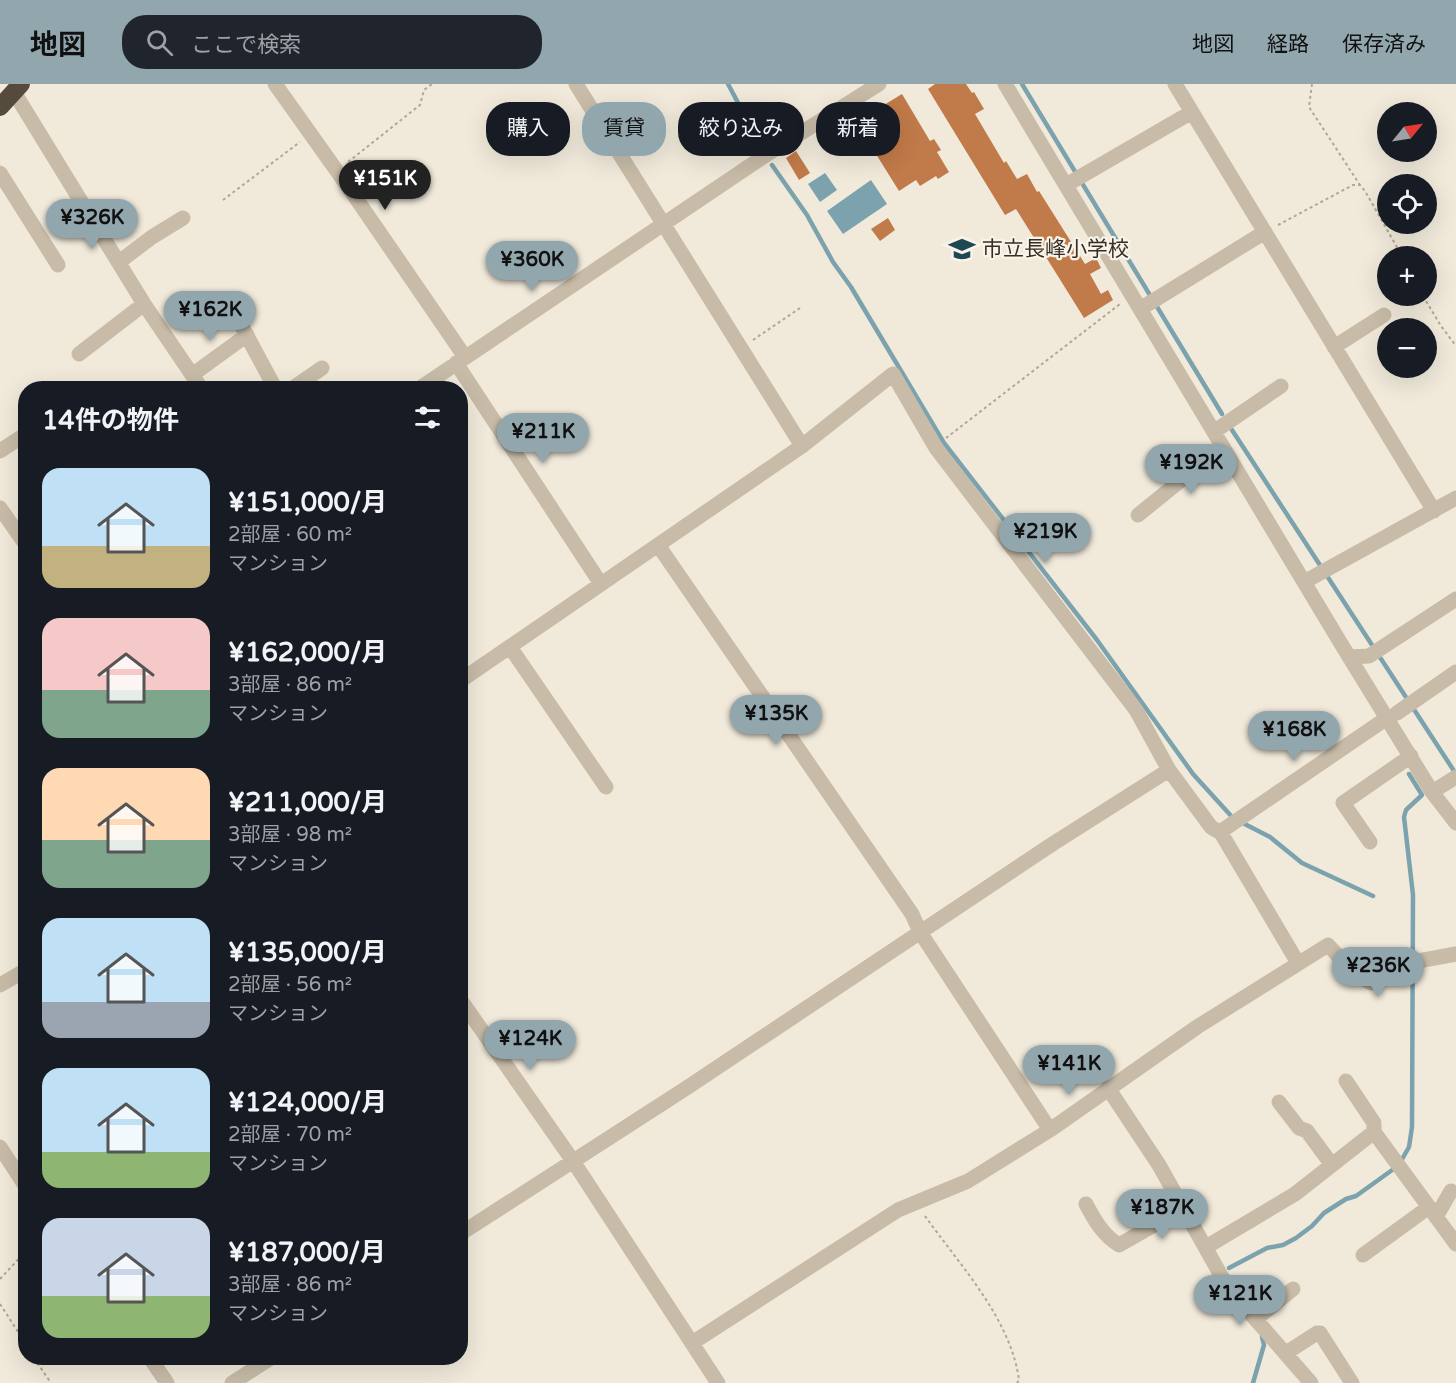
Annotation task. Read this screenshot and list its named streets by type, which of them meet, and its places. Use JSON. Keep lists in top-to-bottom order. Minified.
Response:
{"places":{"school or university":["市立長峰小学校"]},"north":"top right","page":{"header":"地図","search":"ここで検索","nav":["地図","経路","保存済み"],"map_buttons":["+","−"],"chip":["購入","賃貸","絞り込み","新着"],"price":["¥151K","¥326K","¥360K","¥162K","¥211K","¥192K","¥219K","¥135K","¥168K","¥236K","¥124K","¥141K","¥187K","¥121K"],"heading":"14件の物件","list":[{"name":"¥151,000/月","note":"2部屋 · 60 m² · マンション"},{"name":"¥162,000/月","note":"3部屋 · 86 m² · マンション"},{"name":"¥211,000/月","note":"3部屋 · 98 m² · マンション"},{"name":"¥135,000/月","note":"2部屋 · 56 m² · マンション"},{"name":"¥124,000/月","note":"2部屋 · 70 m² · マンション"},{"name":"¥187,000/月","note":"3部屋 · 86 m² · マンション"}]}}
